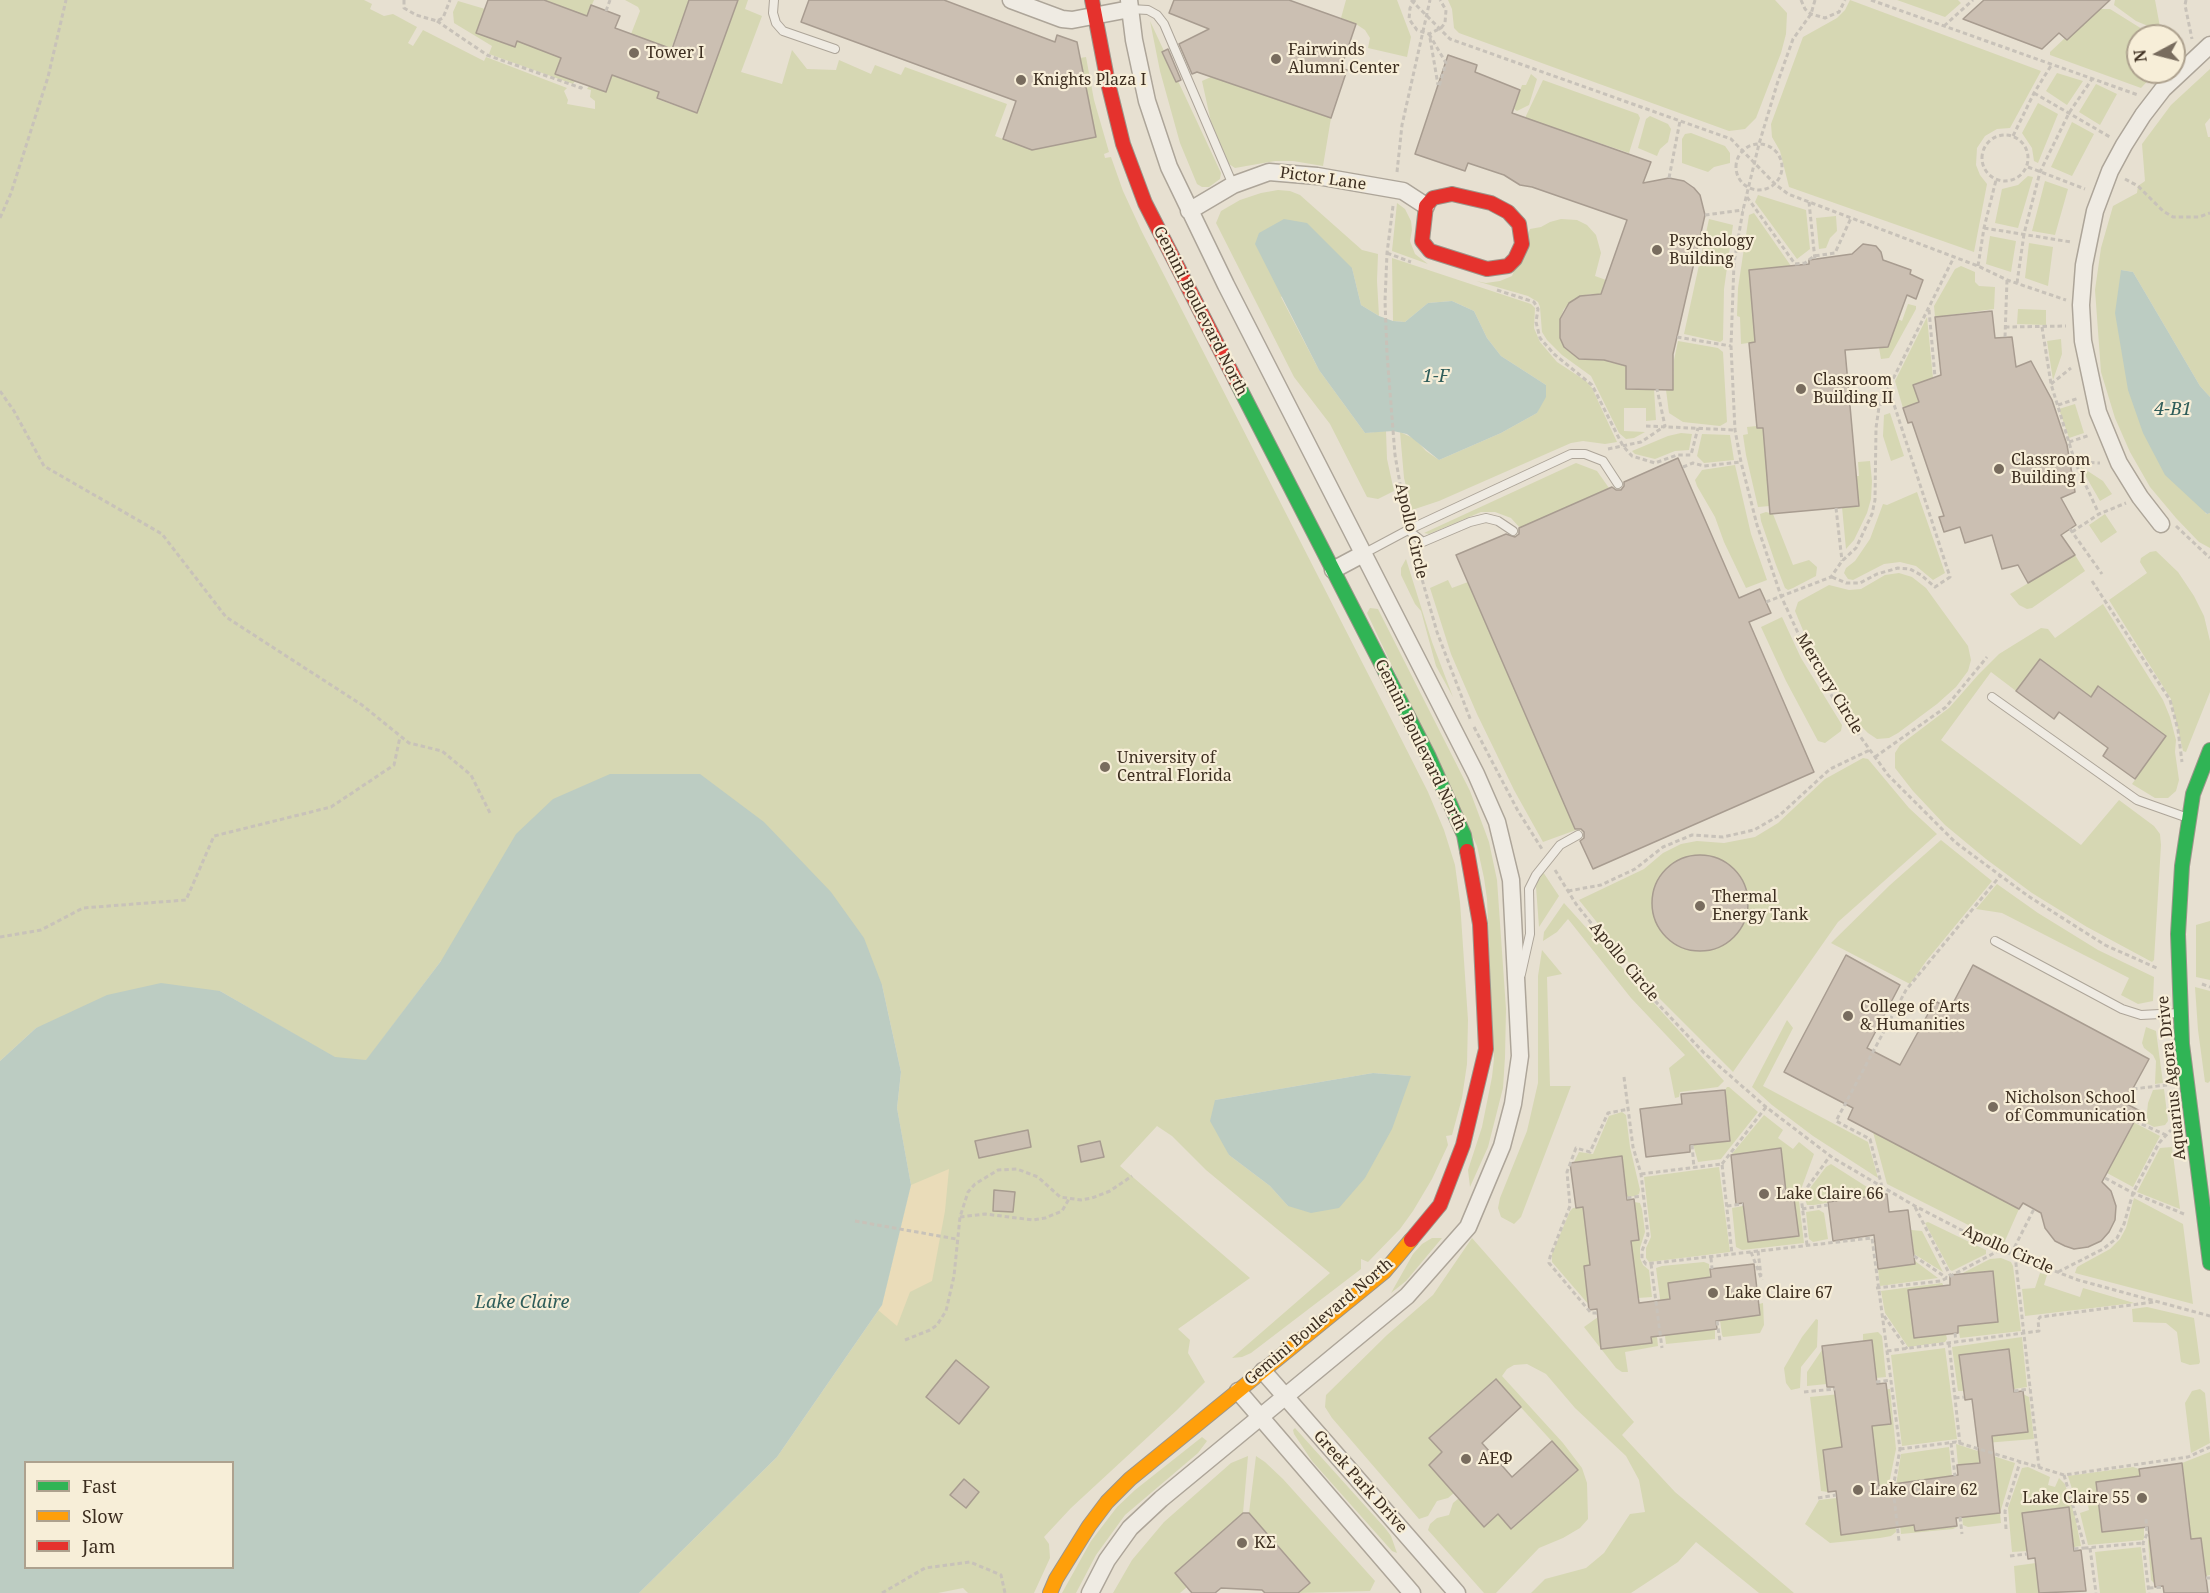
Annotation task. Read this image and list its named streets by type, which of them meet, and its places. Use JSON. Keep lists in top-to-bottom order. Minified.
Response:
{"streets":{"street":["Pictor Lane","Gemini Boulevard North","Aquarius Agora Drive","Greek Park Drive"],"path":["Apollo Circle","Mercury Circle"]},"crossings":[["Gemini Boulevard North","Greek Park Drive"]],"water":["1-F","4-B1","Lake Claire"],"places":["Tower I","Fairwinds Alumni Center","Knights Plaza I","Psychology Building","Classroom Building II","Classroom Building I","University of Central Florida","Thermal Energy Tank","College of Arts & Humanities","Nicholson School of Communication","Lake Claire 66","Lake Claire 67","AEΦ","Lake Claire 62","Lake Claire 55","ΚΣ"],"legend":["Fast","Slow","Jam"],"north":"left"}
